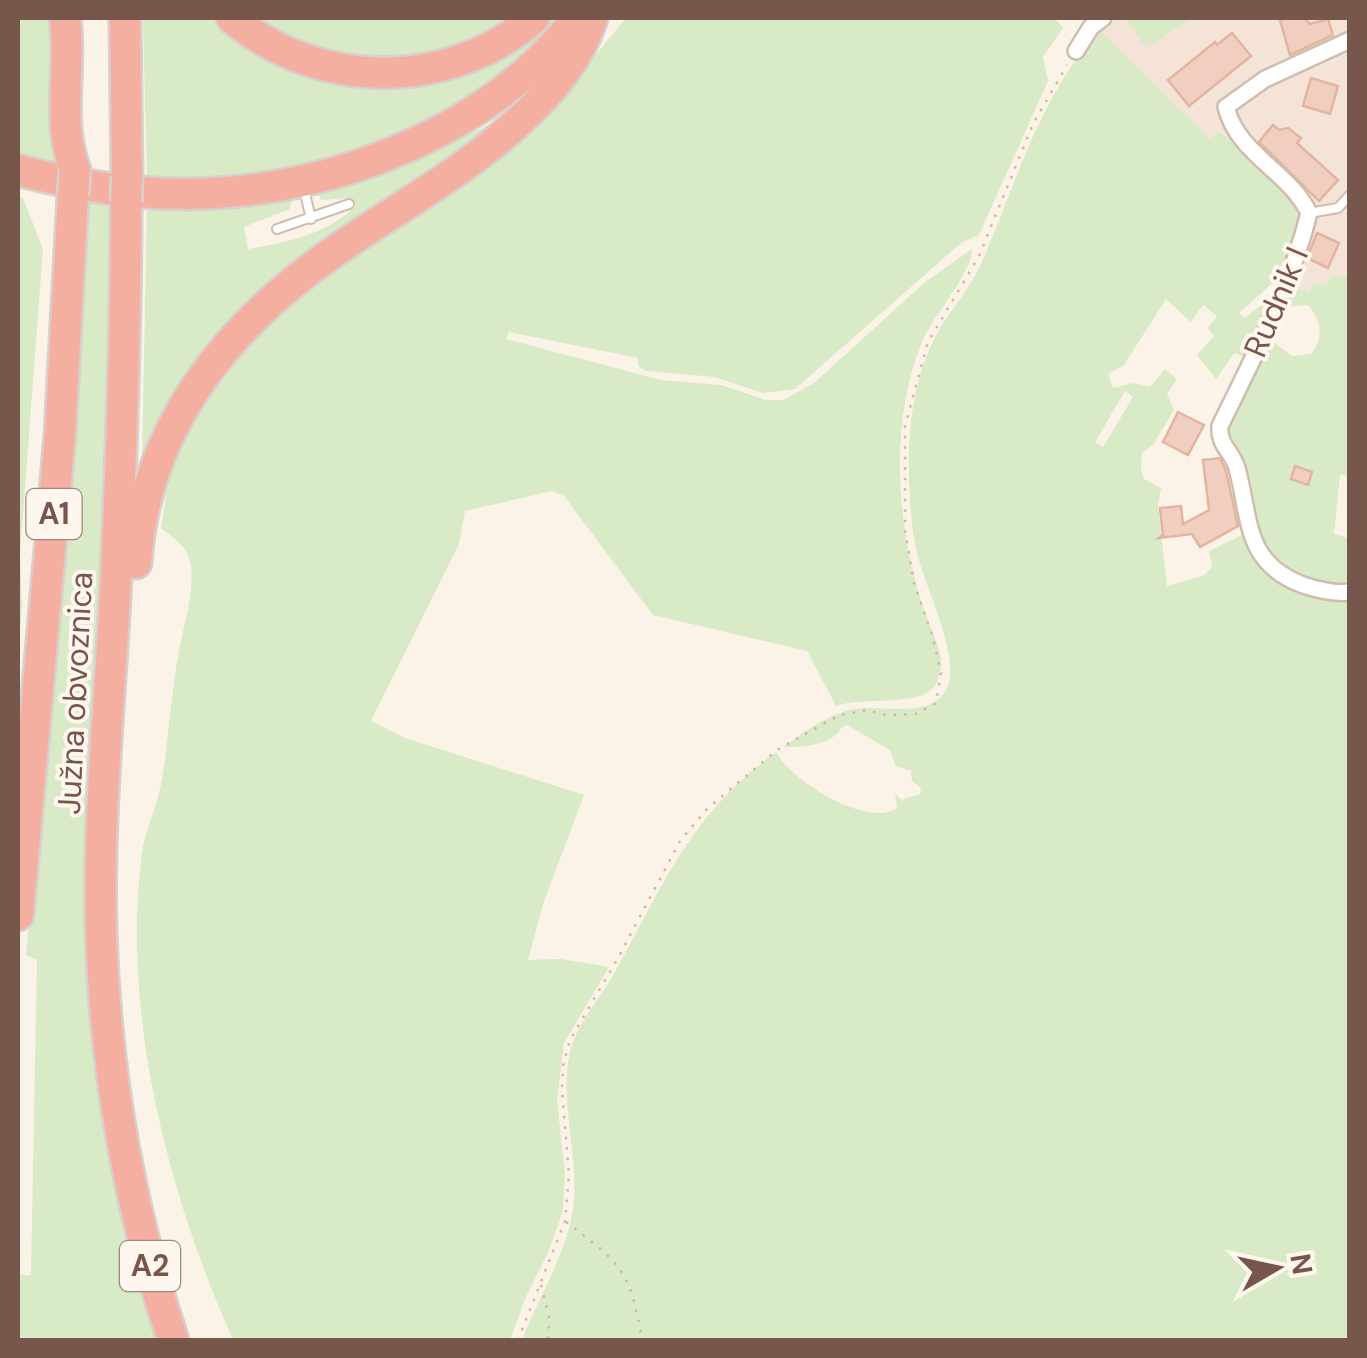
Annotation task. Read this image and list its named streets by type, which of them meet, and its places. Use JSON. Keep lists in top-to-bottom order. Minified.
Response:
{"streets":{"highway":["A1","Južna obvoznica","A2"],"street":["Rudnik I"]},"crossings":[["A1","Južna obvoznica"],["A1","A2"],["Južna obvoznica","A2"]],"north":"right"}
